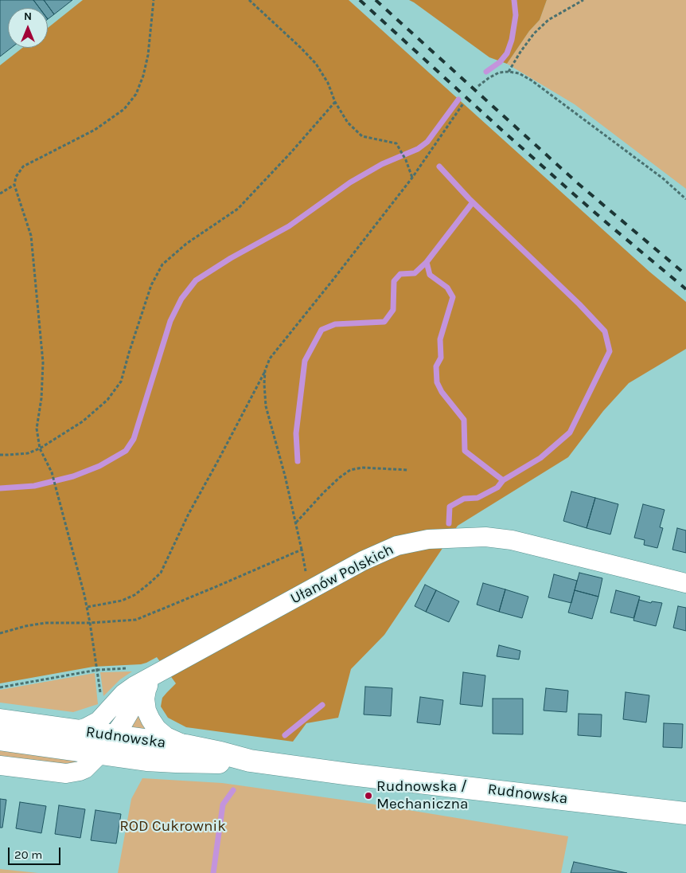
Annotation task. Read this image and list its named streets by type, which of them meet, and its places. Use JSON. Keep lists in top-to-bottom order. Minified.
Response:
{"streets":{"main road":["Rudnowska"],"street":["Ułanów Polskich"]},"crossings":[["Ułanów Polskich","Rudnowska"]],"parks":["ROD Cukrownik"],"places":["Rudnowska / Mechaniczna"],"scale_bar":"20 m","north":"top"}
